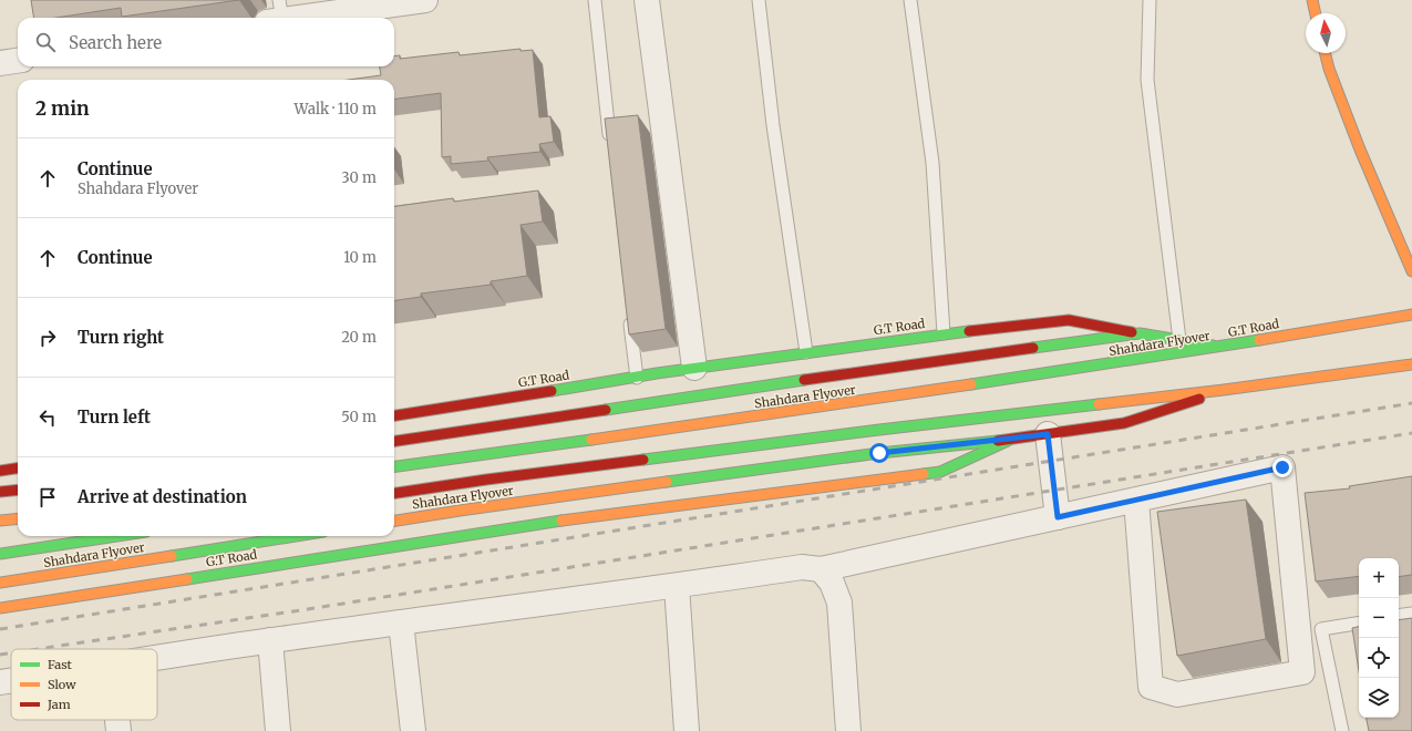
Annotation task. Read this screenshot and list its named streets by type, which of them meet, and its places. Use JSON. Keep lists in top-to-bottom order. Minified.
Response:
{"streets":{"main road":["G.T Road","Shahdara Flyover"]},"crossings":[["G.T Road","Shahdara Flyover"]],"legend":["Fast","Slow","Jam"],"north":"top","page":{"search":"Search here","heading":["2 min","Walk · 110 m"],"list":[["Continue","Shahdara Flyover","30 m"],["Continue","10 m"],["Turn right","20 m"],["Turn left","50 m"],"Arrive at destination"],"map_buttons":["+","−"]}}
